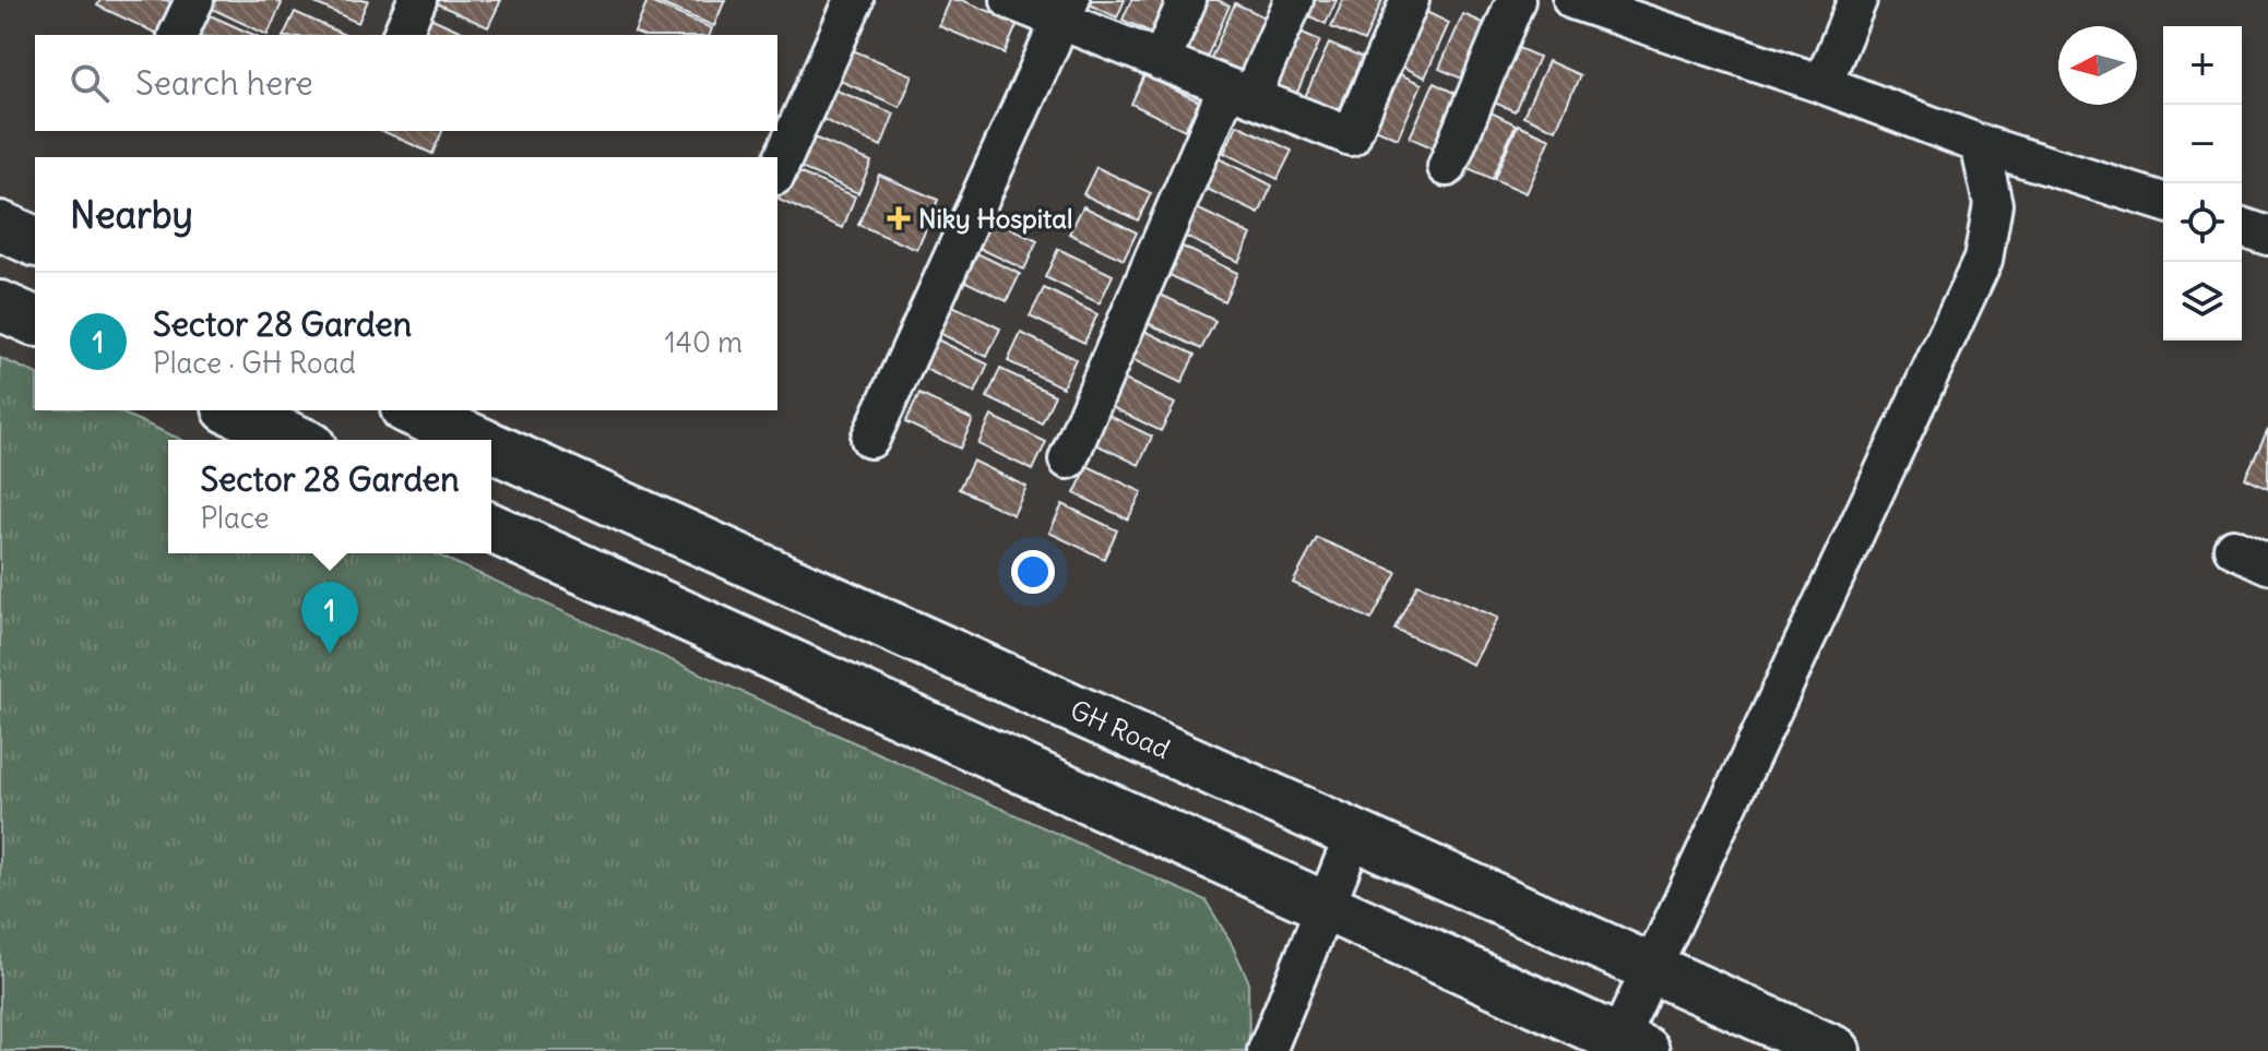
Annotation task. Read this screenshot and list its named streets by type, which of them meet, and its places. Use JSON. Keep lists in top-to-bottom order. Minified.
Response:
{"streets":{"main road":["GH Road"]},"places":{"health":["Niky Hospital"]},"north":"left","page":{"map_buttons":["+","−"],"search":"Search here","heading":"Nearby","list":[{"mark":"1","name":"Sector 28 Garden","note":"Place · GH Road","value":"140 m"}],"popup":["Sector 28 Garden","Place"],"pins":"1"}}
